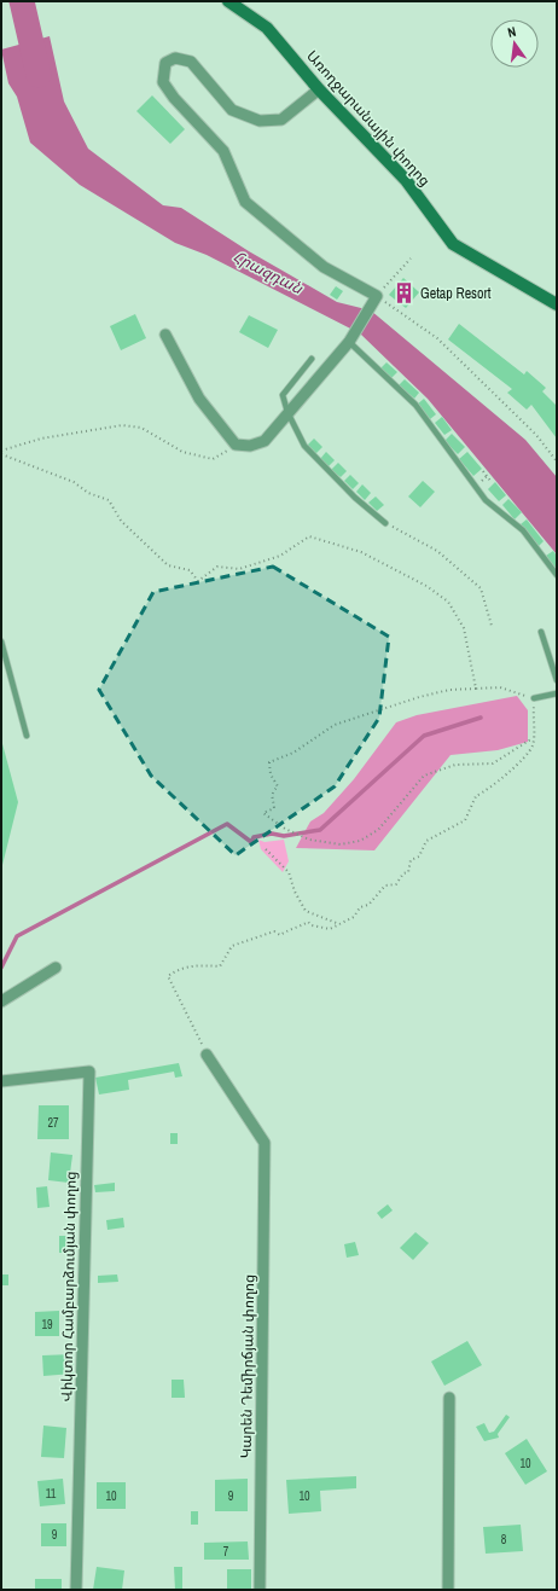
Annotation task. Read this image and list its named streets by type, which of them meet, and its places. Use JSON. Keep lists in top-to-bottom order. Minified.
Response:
{"streets":{"main road":["Առողջարանային փողոց"],"street":["Վիկտոր Համբարձումյան փողոց","Կարեն Դեմիրճյան փողոց"]},"water":["Հրազդան"],"places":{"building":["Getap Resort"]},"house_numbers":["27","19","10","11","10","9","10","9","8","7"],"north":"top"}
